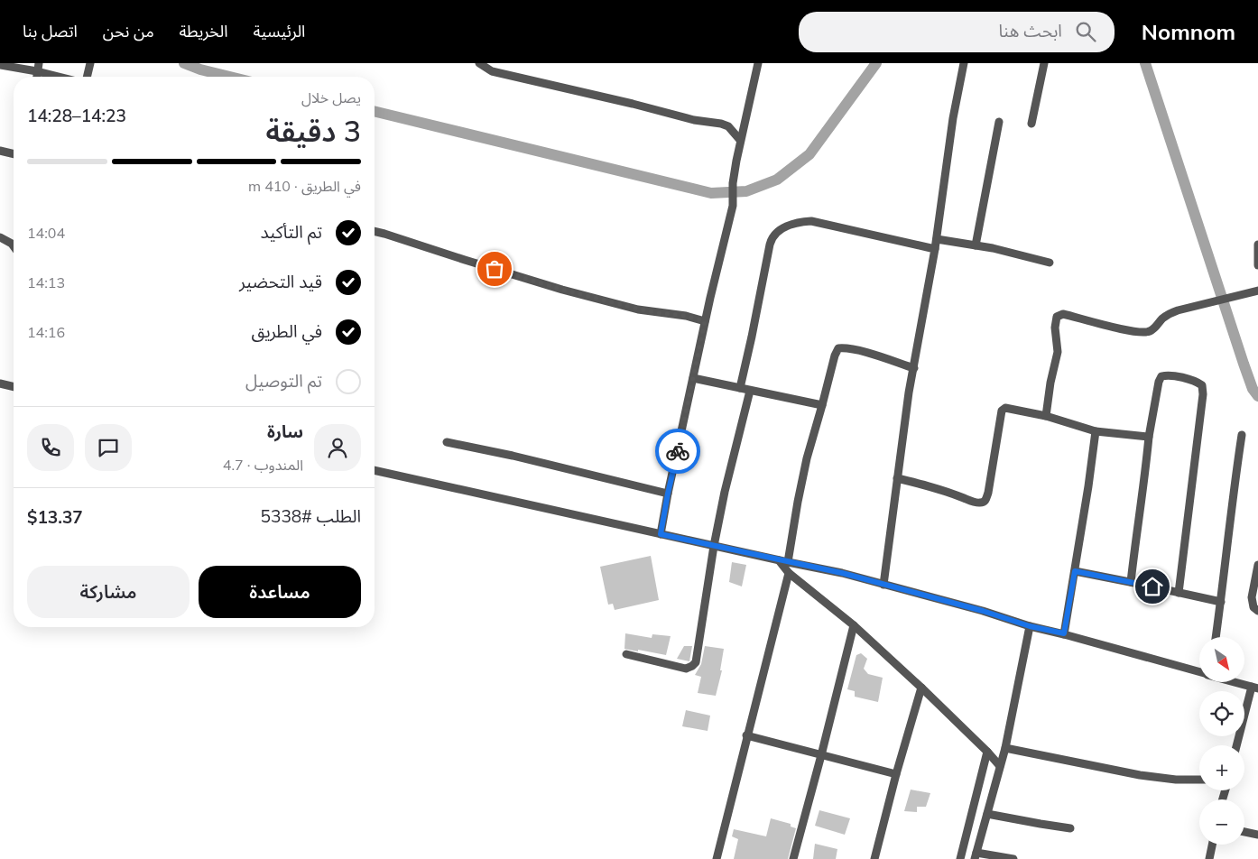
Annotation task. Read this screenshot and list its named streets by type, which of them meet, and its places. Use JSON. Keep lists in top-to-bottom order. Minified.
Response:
{"north":"bottom right","page":{"header":"Nomnom","search":"ابحث هنا","nav":["الرئيسية","الخريطة","من نحن","اتصل بنا"],"heading":["3 دقيقة","يصل خلال","14:23–14:28"],"panel":["سارة","المندوب · 4.7","الطلب #5338","$13.37"],"bar":"في الطريق · 410 m","list":[["تم التأكيد","14:04"],["قيد التحضير","14:13"],["في الطريق","14:16"],"تم التوصيل"],"buttons":["مساعدة","مشاركة"],"map_buttons":["+","−"]}}
